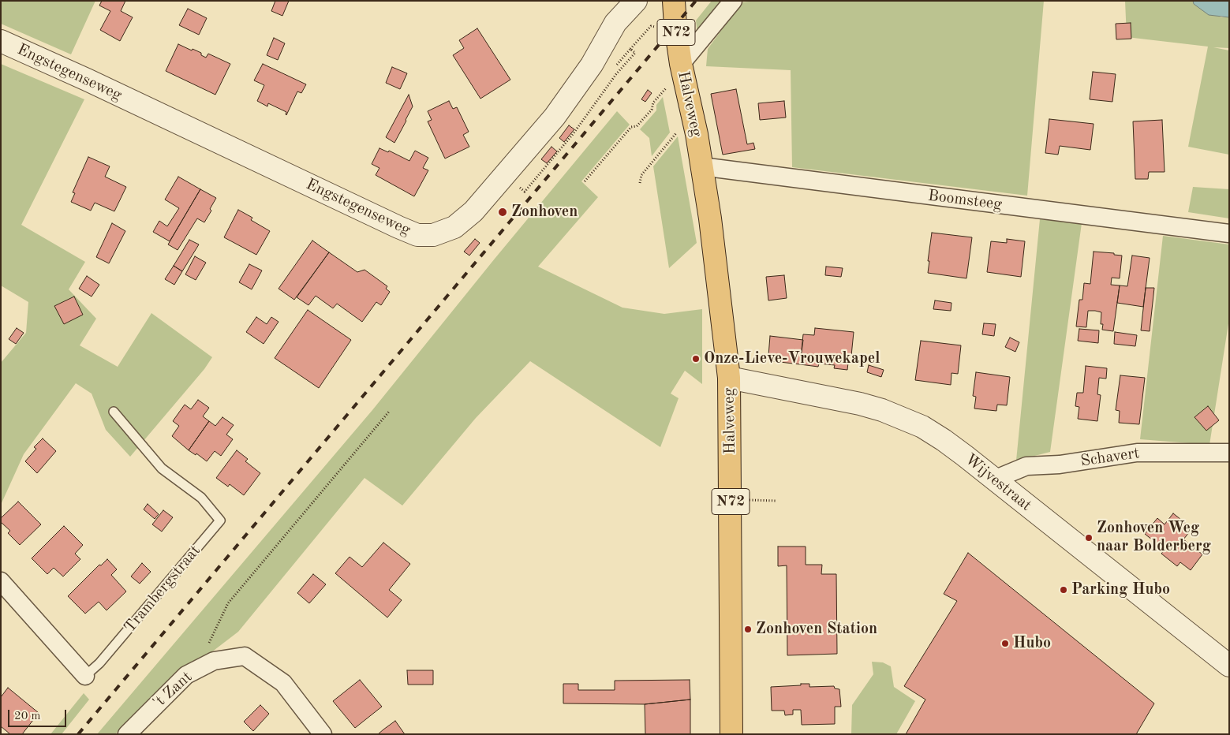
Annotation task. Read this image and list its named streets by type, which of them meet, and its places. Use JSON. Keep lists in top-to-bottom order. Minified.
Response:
{"streets":{"main road":["N72","Halveweg"],"street":["Engstegenseweg","Boomsteeg","Schavert","Wijvestraat","Trambergstraat","'t Zant"]},"crossings":[["Halveweg","Boomsteeg"],["Halveweg","Wijvestraat"],["Schavert","Wijvestraat"]],"places":["Zonhoven","Onze-Lieve-Vrouwekapel","Zonhoven Weg naar Bolderberg","Parking Hubo","Zonhoven Station","Hubo"],"scale_bar":"20 m"}
